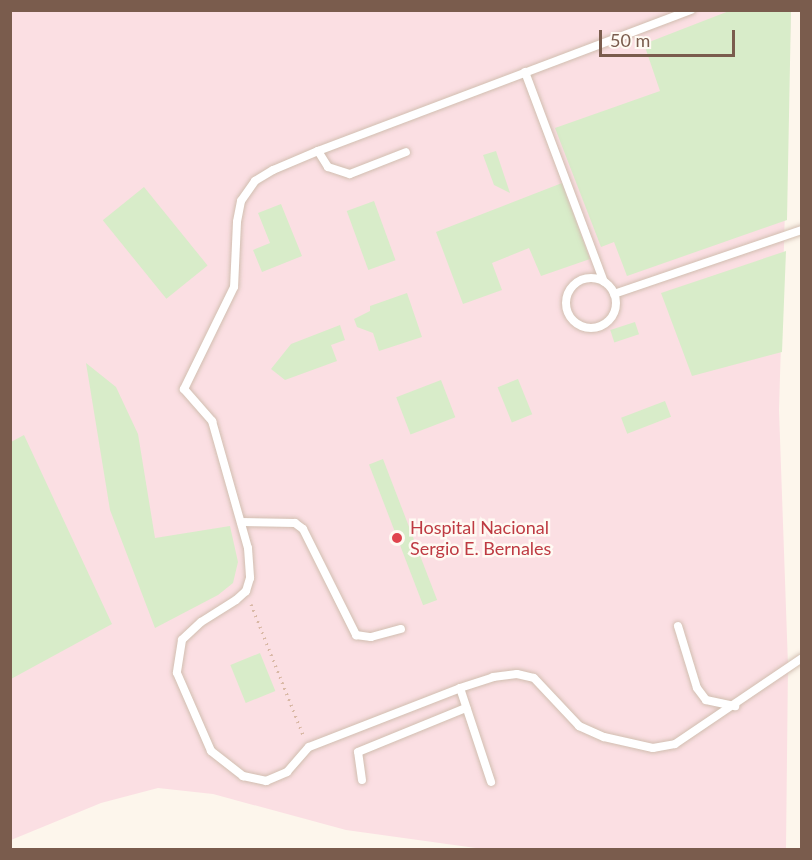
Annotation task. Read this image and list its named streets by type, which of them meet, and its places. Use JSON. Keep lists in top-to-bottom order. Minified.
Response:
{"places":["Hospital Nacional Sergio E. Bernales"],"scale_bar":"50 m"}
